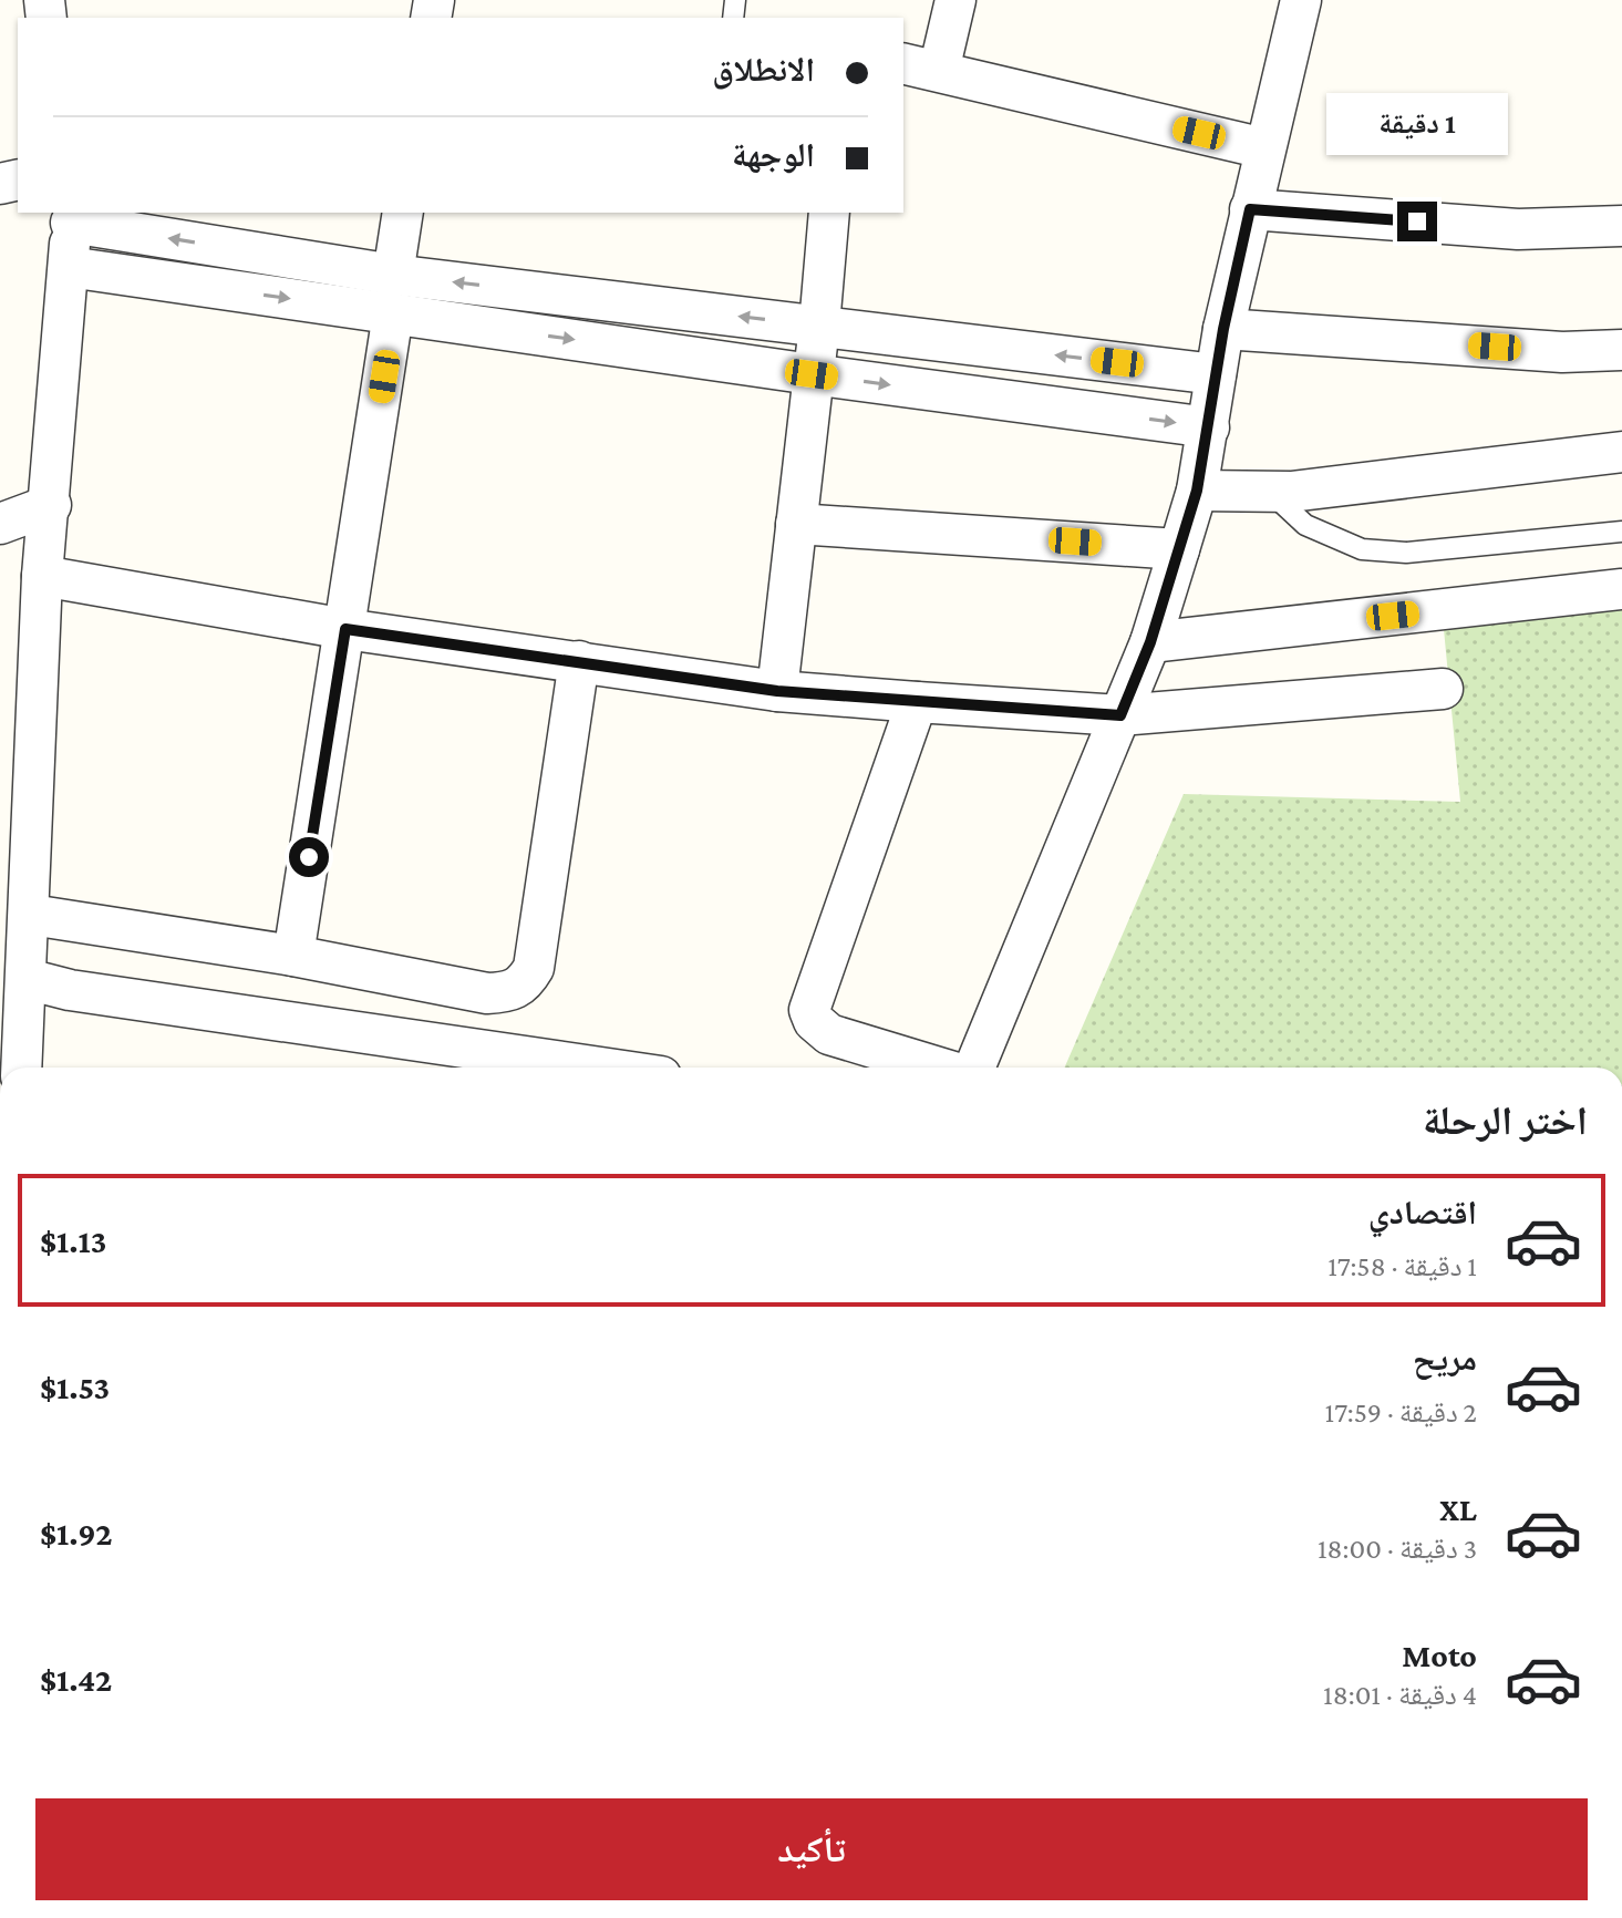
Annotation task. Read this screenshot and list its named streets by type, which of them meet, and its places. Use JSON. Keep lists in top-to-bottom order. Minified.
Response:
{"page":{"banner":["الانطلاق","الوجهة"],"bubble":"1 دقيقة","heading":"اختر الرحلة","list":[{"name":"اقتصادي","note":"1 دقيقة · 17:58","value":"$1.13"},{"name":"مريح","note":"2 دقيقة · 17:59","value":"$1.53"},{"name":"XL","note":"3 دقيقة · 18:00","value":"$1.92"},{"name":"Moto","note":"4 دقيقة · 18:01","value":"$1.42"}],"buttons":"تأكيد"}}
